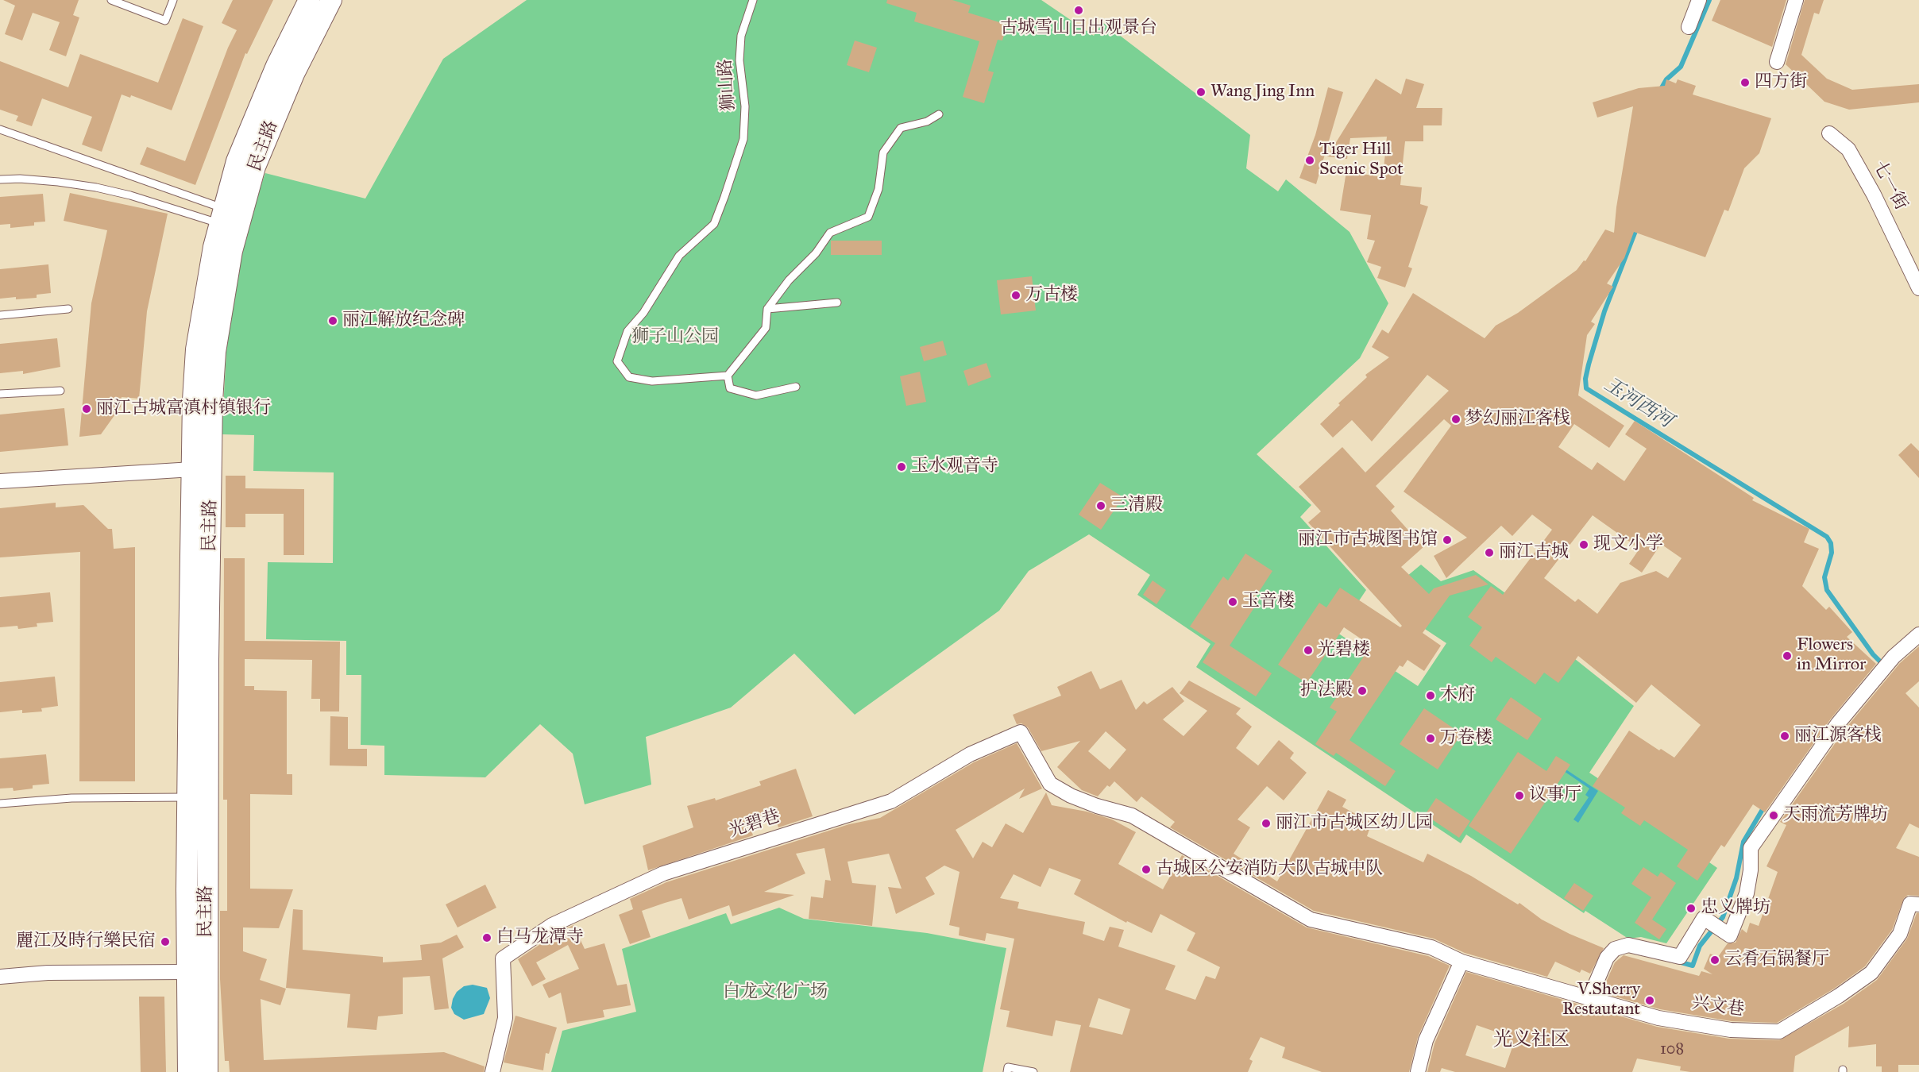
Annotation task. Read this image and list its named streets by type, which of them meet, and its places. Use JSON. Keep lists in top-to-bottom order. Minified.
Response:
{"streets":{"main road":["民主路"],"street":["七一街","光碧巷","兴文巷"],"lane":["狮山路"]},"crossings":[["光碧巷","兴文巷"]],"districts":["光义社区"],"water":["玉河西河"],"parks":["狮子山公园","白龙文化广场"],"places":["古城雪山日出观景台","四方街","Wang Jing Inn","Tiger Hill Scenic Spot","万古楼","丽江解放纪念碑","丽江古城富滇村镇银行","梦幻丽江客栈","玉水观音寺","三清殿","丽江市古城图书馆","现文小学","丽江古城","玉音楼","光碧楼","Flowers in Mirror","护法殿","木府","丽江源客栈","万卷楼","议事厅","天雨流芳牌坊","丽江市古城区幼儿园","古城区公安消防大队古城中队","忠义牌坊","白马龙潭寺","麗江及時行樂民宿","云肴石锅餐厅","V.Sherry Restautant"],"house_numbers":["108"]}
